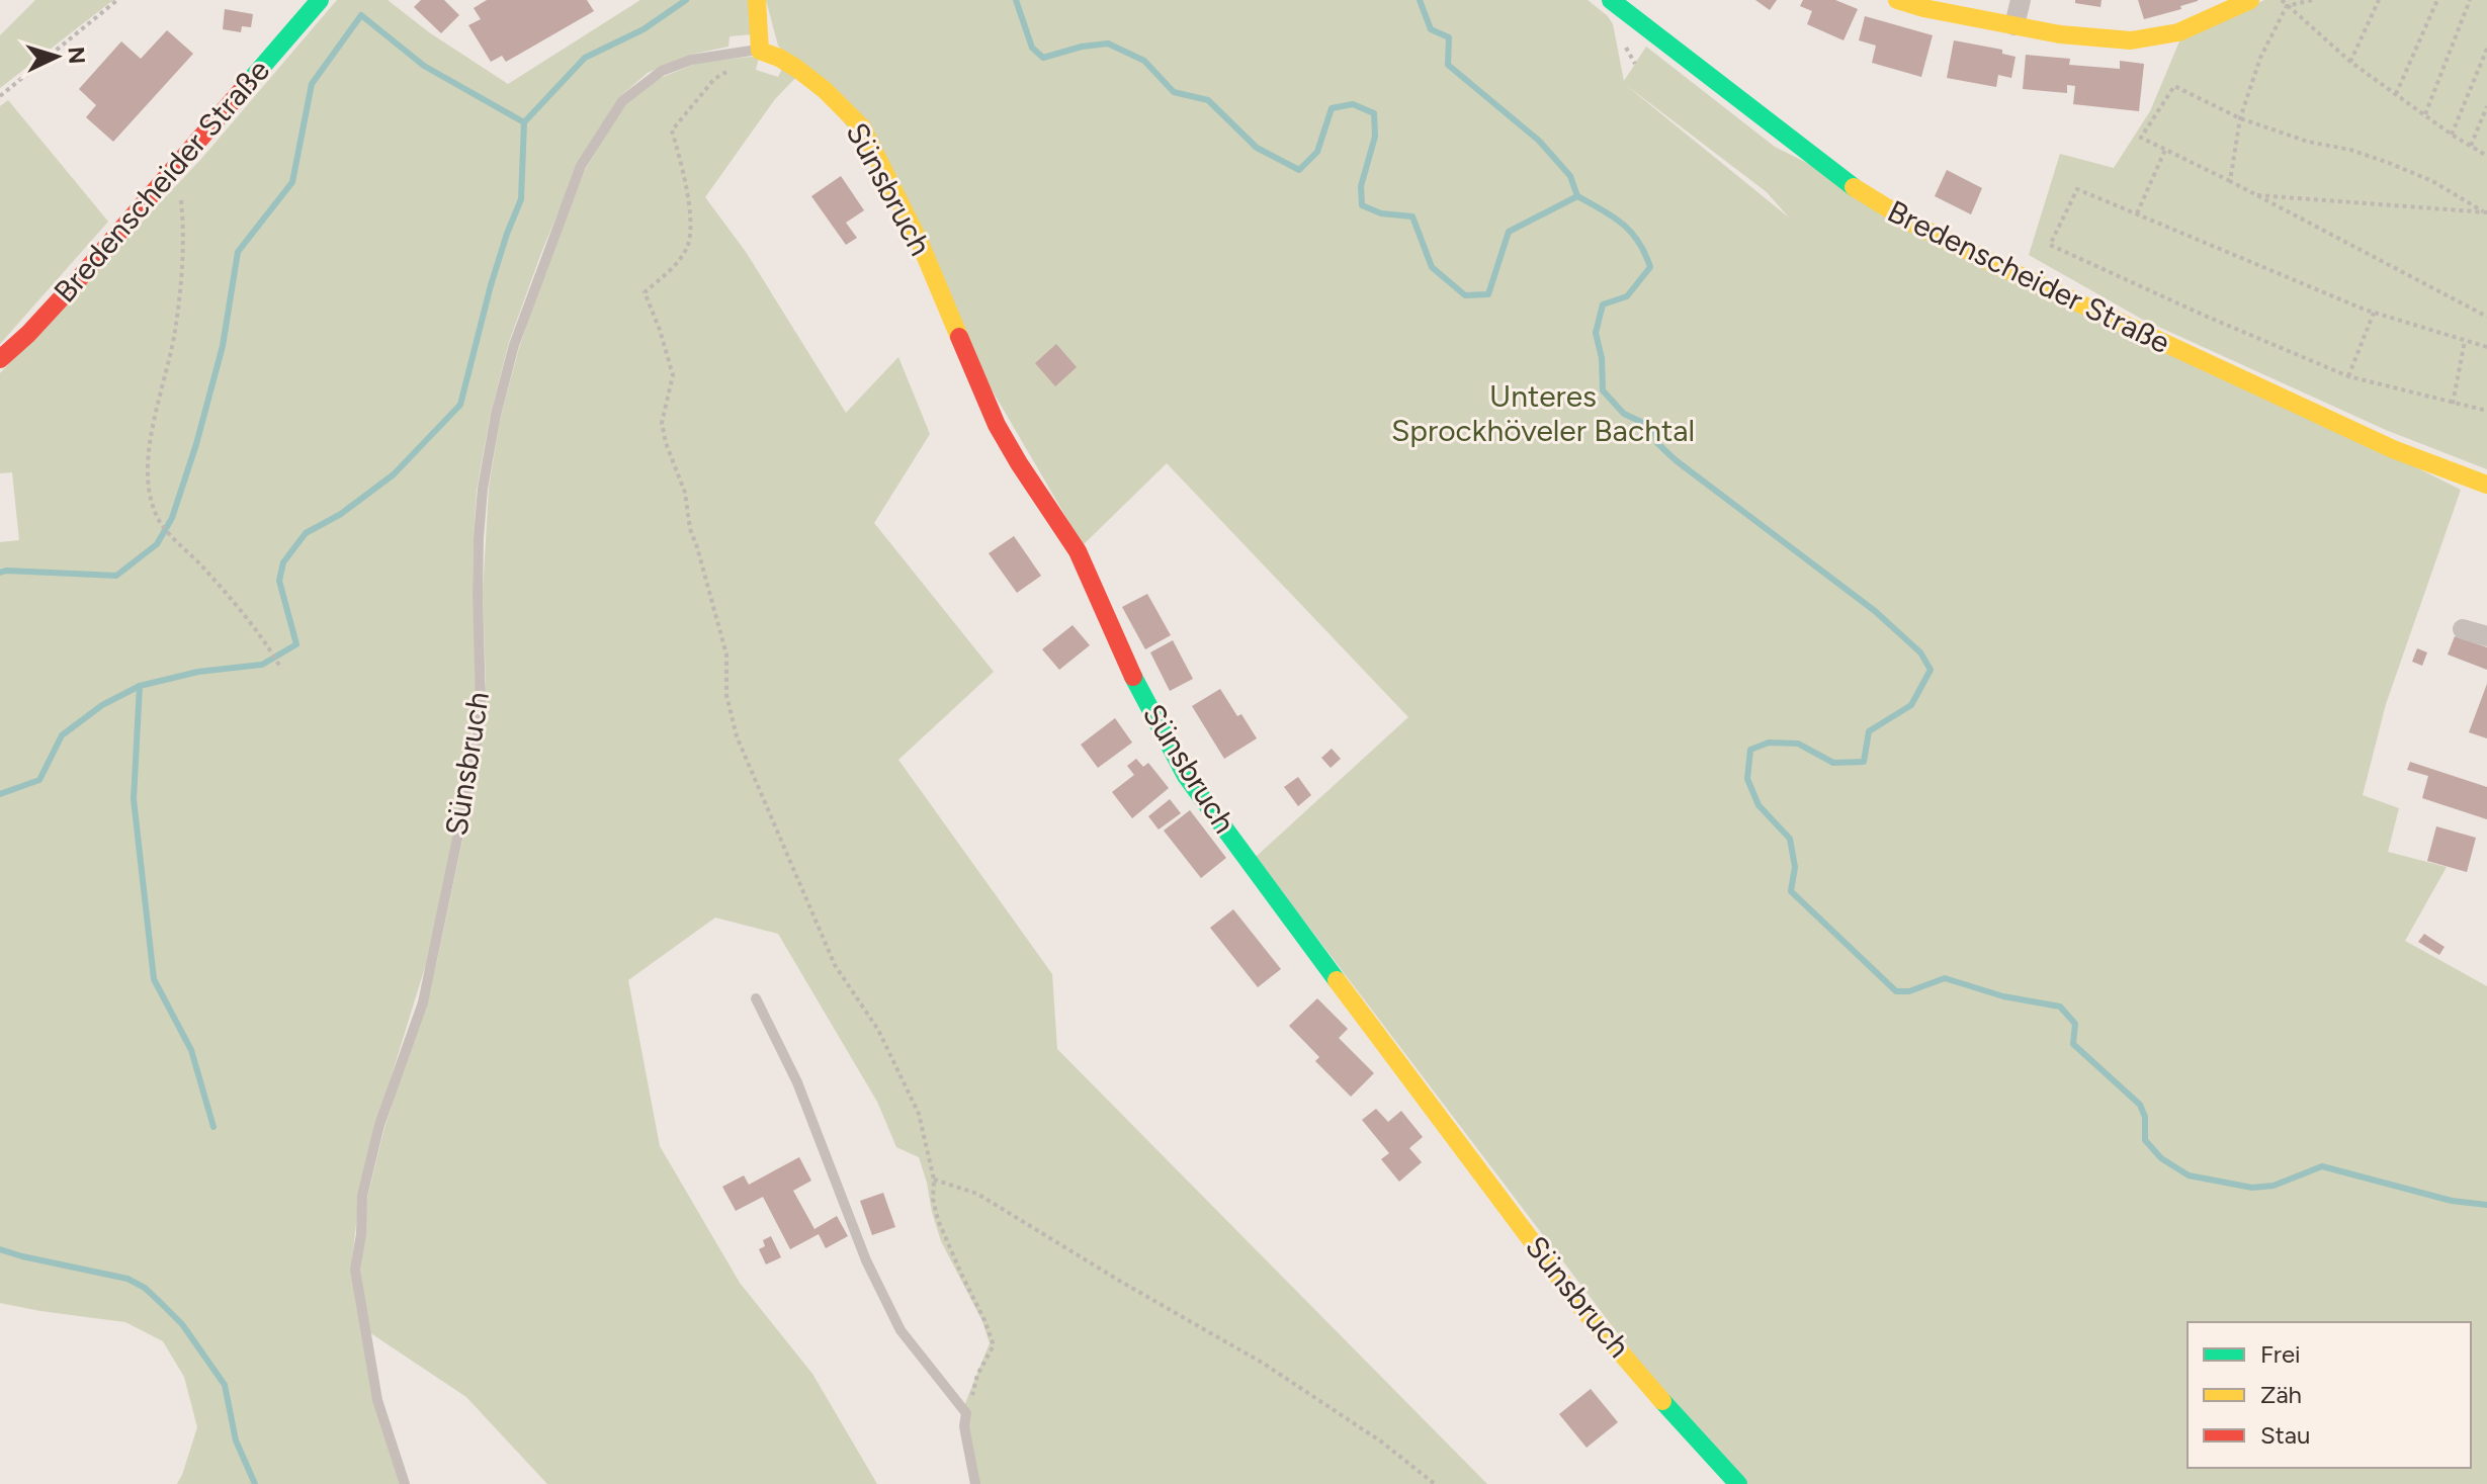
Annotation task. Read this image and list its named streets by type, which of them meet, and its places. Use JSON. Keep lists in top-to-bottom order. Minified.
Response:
{"streets":{"street":["Bredenscheider Straße","Sünsbruch"]},"parks":["Unteres Sprockhöveler Bachtal"],"legend":["Frei","Zäh","Stau"],"north":"right"}
